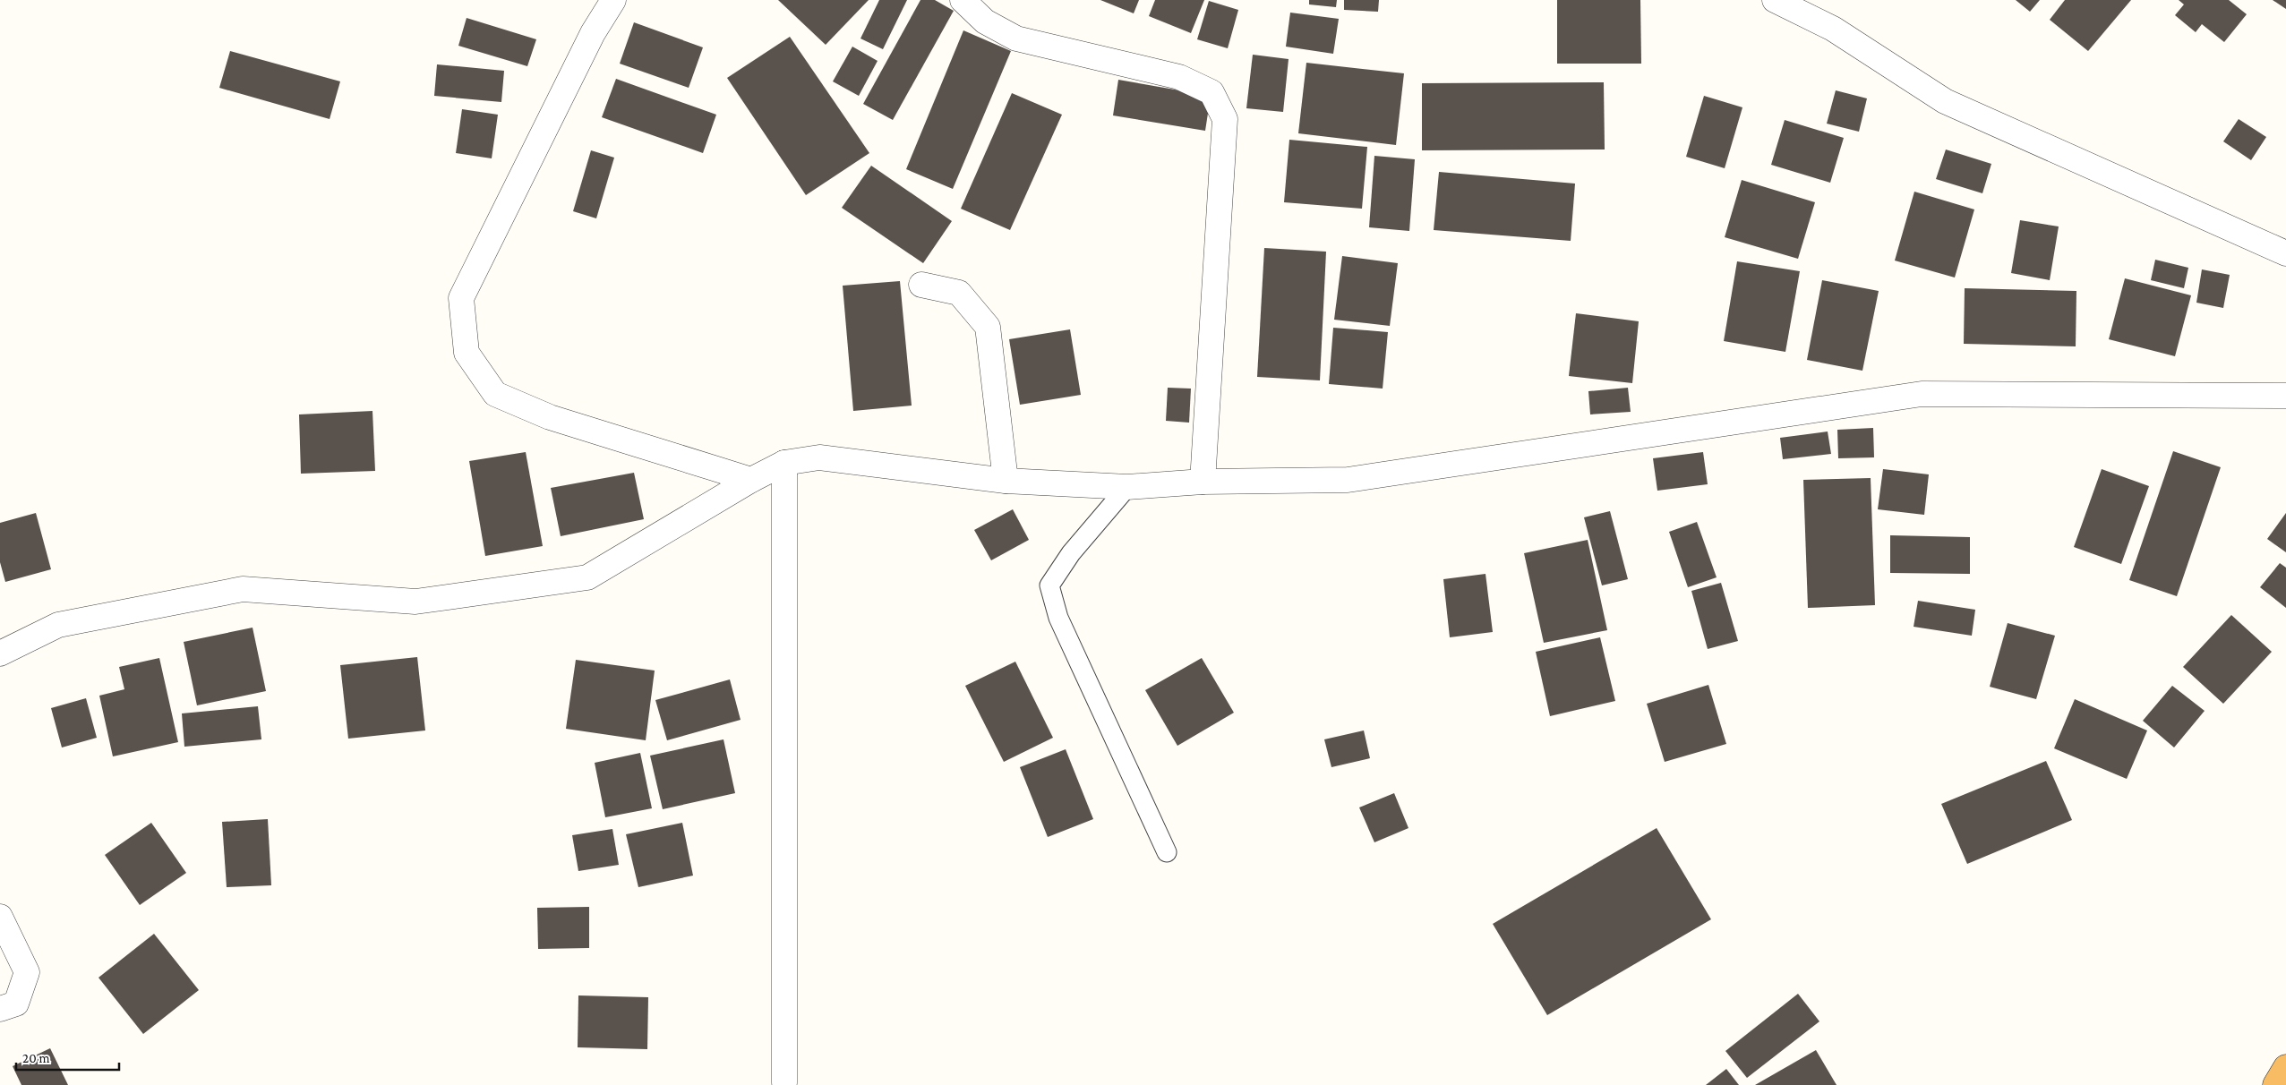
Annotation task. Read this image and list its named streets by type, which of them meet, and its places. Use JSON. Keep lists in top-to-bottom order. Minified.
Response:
{"scale_bar":"20 m"}
